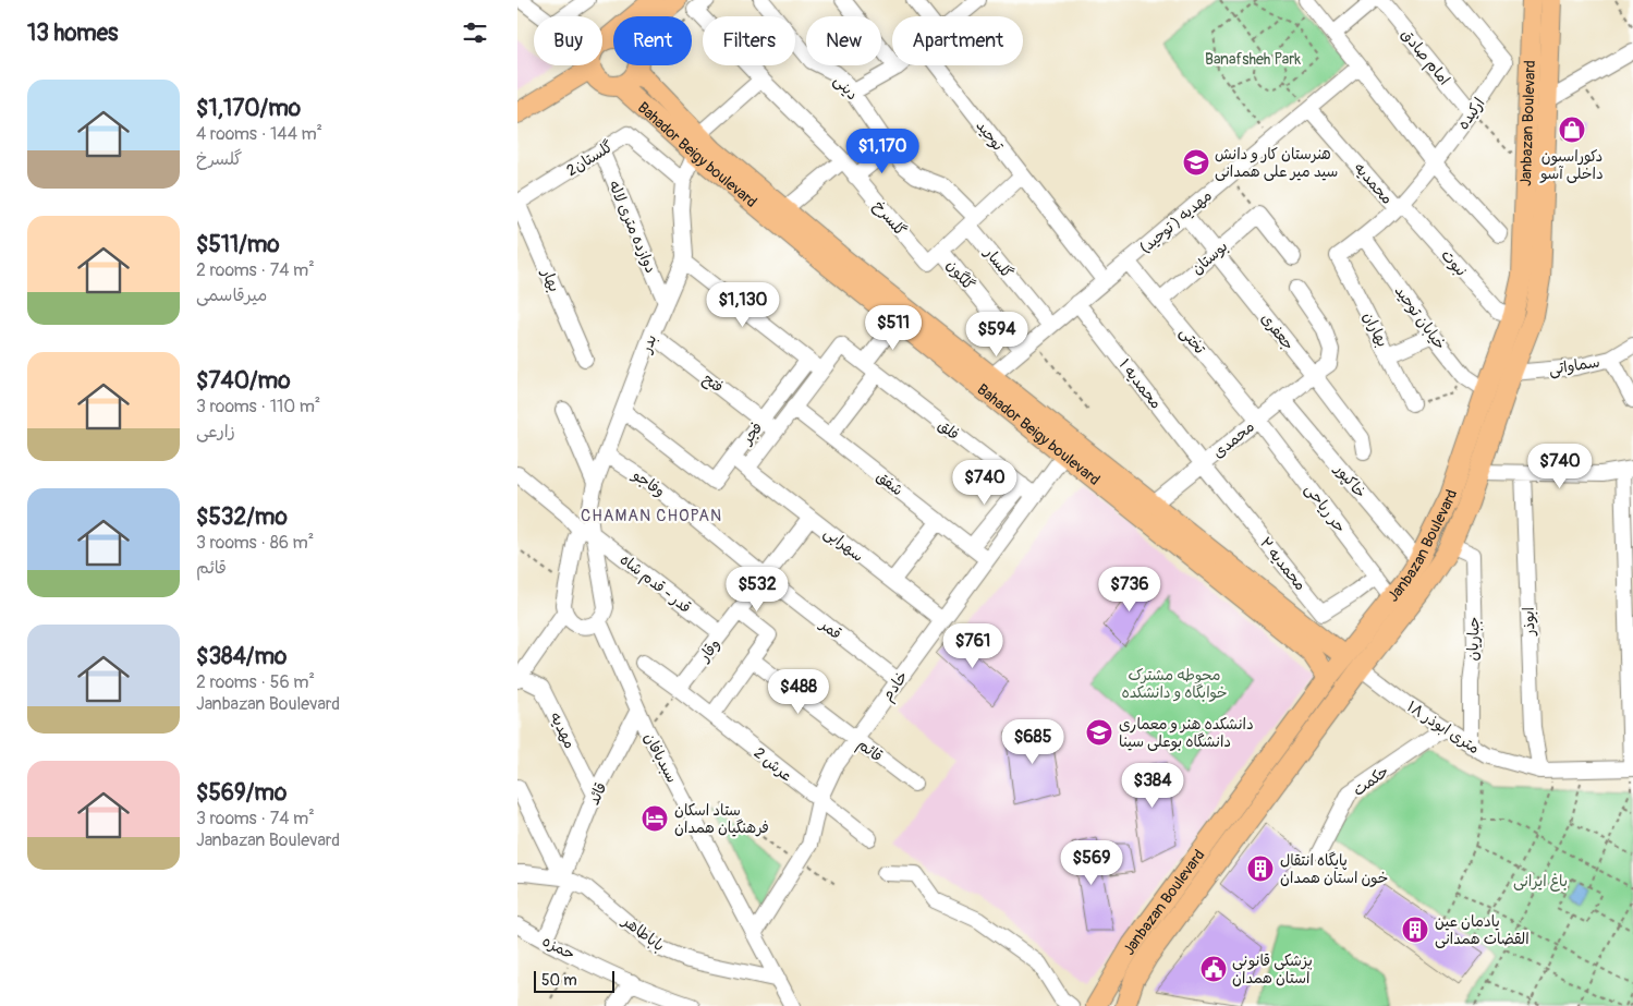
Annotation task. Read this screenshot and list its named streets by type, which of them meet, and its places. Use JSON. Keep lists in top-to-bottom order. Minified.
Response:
{"streets":{"main road":["Janbazan Boulevard","Bahador Beigy boulevard"],"street":["امام صادق","دینی","ارکیده","توحید","گلستان2","محمدیه","گلسرخ","مهدیه ( توحید)","دوازده متری لاله","بوستان","گلسار","نبوت","گلگون","بهار","خیابان توحید","بهاران","جعفری","تختی","بدر","سماواتی","فتح","محمدیه ۱","فلق","فجر","محمدی","خاکپور","وفاجو","شفق","حر ریاحی","سهرابی","محمدیه ۲","قدر - قدم شاه","ابوذر","قمر","جباریان","وقار","خادم","۱۸ متری ابوذر","مهدیه","قائم","سبدبافان","عرش 2","حکمت","قائد","باباطاهر","حمزه"]},"crossings":[["امام صادق","ارکیده"],["دینی","گلسرخ"],["دینی","گلسار"],["ارکیده","محمدیه"],["ارکیده","نبوت"],["ارکیده","خیابان توحید"],["ارکیده","بهاران"],["Janbazan Boulevard","Bahador Beigy boulevard"],["Janbazan Boulevard","نبوت"],["Janbazan Boulevard","خیابان توحید"],["Janbazan Boulevard","سماواتی"],["Janbazan Boulevard","خاکپور"],["Janbazan Boulevard","حر ریاحی"],["Janbazan Boulevard","جباریان"],["Janbazan Boulevard","۱۸ متری ابوذر"],["توحید","گلسرخ"],["توحید","مهدیه ( توحید)"],["Bahador Beigy boulevard","مهدیه ( توحید)"],["Bahador Beigy boulevard","بدر"],["Bahador Beigy boulevard","محمدی"],["Bahador Beigy boulevard","خادم"],["Bahador Beigy boulevard","۱۸ متری ابوذر"],["گلستان2","دوازده متری لاله"],["گلستان2","بهار"],["گلستان2","بدر"],["محمدیه","مهدیه ( توحید)"],["محمدیه","نبوت"],["گلسرخ","گلسار"],["گلسرخ","گلگون"],["مهدیه ( توحید)","گلسار"],["مهدیه ( توحید)","گلگون"],["مهدیه ( توحید)","جعفری"],["مهدیه ( توحید)","تختی"],["مهدیه ( توحید)","محمدیه ۱"],["دوازده متری لاله","بدر"],["بوستان","جعفری"],["بوستان","تختی"],["جعفری","محمدی"],["تختی","محمدی"],["تختی","حر ریاحی"],["بدر","فتح"],["بدر","وفاجو"],["بدر","قدر - قدم شاه"],["فتح","فجر"],["محمدیه ۱","محمدی"],["محمدیه ۱","محمدیه ۲"],["فلق","فجر"],["فلق","خادم"],["فجر","شفق"],["فجر","سهرابی"],["محمدی","خاکپور"],["محمدی","حر ریاحی"],["محمدی","محمدیه ۲"],["وفاجو","قمر"],["وفاجو","وقار"],["شفق","خادم"],["حر ریاحی","محمدیه ۲"],["سهرابی","وقار"],["سهرابی","خادم"],["قدر - قدم شاه","وقار"],["ابوذر","۱۸ متری ابوذر"],["قمر","وقار"],["قمر","خادم"],["جباریان","۱۸ متری ابوذر"],["وقار","عرش 2"],["خادم","قائم"],["خادم","سبدبافان"],["خادم","عرش 2"],["۱۸ متری ابوذر","حکمت"],["مهدیه","قائد"],["سبدبافان","قائد"],["سبدبافان","باباطاهر"],["قائد","باباطاهر"],["قائد","حمزه"]],"districts":["CHAMAN CHOPAN"],"parks":["Banafsheh Park","محوطه مشترک خوابگاه و دانشکده","باغ ایرانی"],"places":{"shop":["دکوراسیون داخلی آسو"],"school or university":["هنرستان کار و دانش سید میر علی همدانی","دانشکده هنر و معماری دانشگاه بوعلی سینا"],"hotel":["ستاد اسکان فرهنگیان همدان"],"building":["پایگاه انتقال خون استان همدان","یادمان عین القضات همدانی"],"public building":["پزشکی قانونی استان همدان"]},"scale_bar":"50 m","page":{"heading":"13 homes","chip":["Buy","Rent","Filters","New","Apartment"],"list":[{"name":"$1,170/mo","note":"4 rooms · 144 m² · گلسرخ"},{"name":"$511/mo","note":"2 rooms · 74 m² · میرقاسمی"},{"name":"$740/mo","note":"3 rooms · 110 m² · زارعی"},{"name":"$532/mo","note":"3 rooms · 86 m² · قائم"},{"name":"$384/mo","note":"2 rooms · 56 m² · Janbazan Boulevard"},{"name":"$569/mo","note":"3 rooms · 74 m² · Janbazan Boulevard"}],"price":["$1,170","$1,130","$511","$594","$740","$740","$532","$736","$761","$488","$685","$384","$569"],"scale":"50 m"}}
